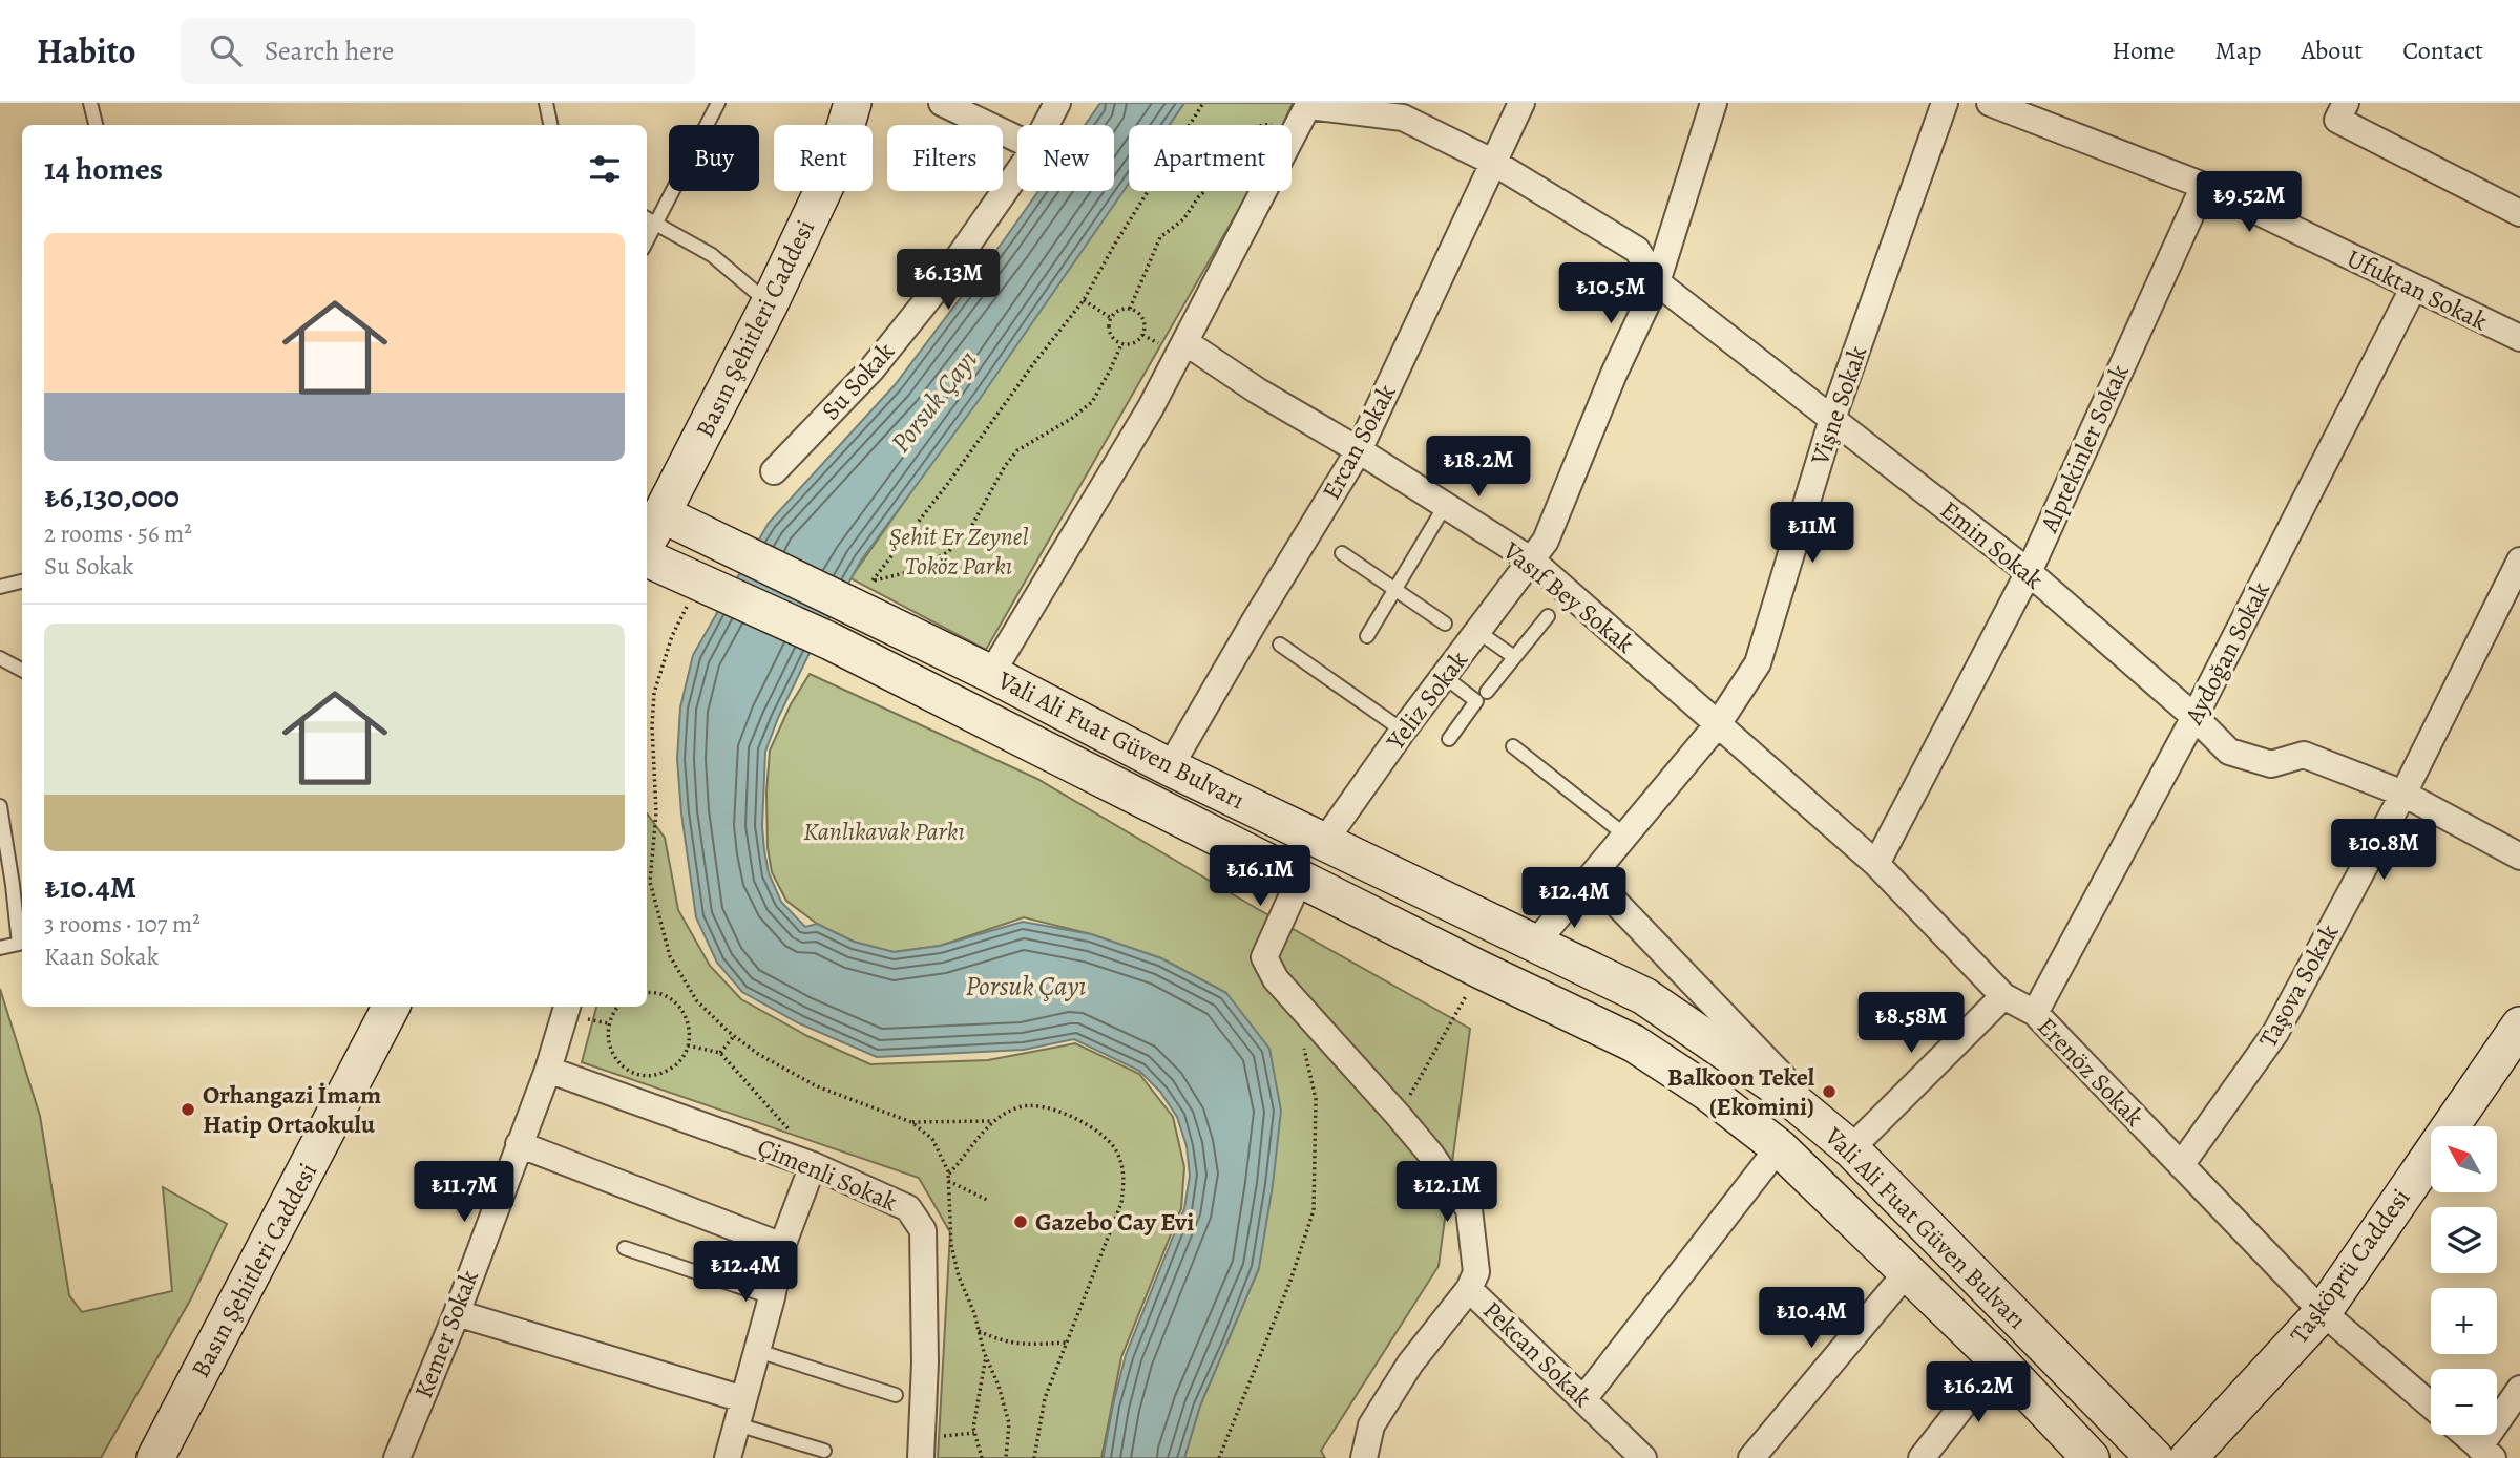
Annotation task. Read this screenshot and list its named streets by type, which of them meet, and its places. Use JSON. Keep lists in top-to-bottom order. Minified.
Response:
{"streets":{"main road":["Basın Şehitleri Caddesi","Vali Ali Fuat Güven Bulvarı","Taşköprü Caddesi"],"street":["Ufuktan Sokak","Su Sokak","Vişne Sokak","Ercan Sokak","Alptekinler Sokak","Emin Sokak","Vasıf Bey Sokak","Aydoğan Sokak","Yeliz Sokak","Taşova Sokak","Erenöz Sokak","Çimenli Sokak","Kemer Sokak","Pekcan Sokak"]},"crossings":[["Ufuktan Sokak","Alptekinler Sokak"],["Ufuktan Sokak","Aydoğan Sokak"],["Basın Şehitleri Caddesi","Vali Ali Fuat Güven Bulvarı"],["Vişne Sokak","Emin Sokak"],["Vişne Sokak","Vasıf Bey Sokak"],["Vişne Sokak","Vali Ali Fuat Güven Bulvarı"],["Vişne Sokak","Erenöz Sokak"],["Ercan Sokak","Emin Sokak"],["Ercan Sokak","Vasıf Bey Sokak"],["Ercan Sokak","Vali Ali Fuat Güven Bulvarı"],["Alptekinler Sokak","Emin Sokak"],["Alptekinler Sokak","Erenöz Sokak"],["Emin Sokak","Aydoğan Sokak"],["Emin Sokak","Yeliz Sokak"],["Emin Sokak","Taşova Sokak"],["Vasıf Bey Sokak","Yeliz Sokak"],["Vasıf Bey Sokak","Erenöz Sokak"],["Aydoğan Sokak","Erenöz Sokak"],["Yeliz Sokak","Vali Ali Fuat Güven Bulvarı"],["Vali Ali Fuat Güven Bulvarı","Pekcan Sokak"],["Taşova Sokak","Erenöz Sokak"],["Erenöz Sokak","Taşköprü Caddesi"],["Çimenli Sokak","Kemer Sokak"]],"water":["Porsuk Çayı"],"parks":["Şehit Er Zeynel Toköz Parkı","Kanlıkavak Parkı"],"places":["Balkoon Tekel (Ekomini)","Orhangazi İmam Hatip Ortaokulu","Gazebo Cay Evi"],"north":"top left","page":{"header":"Habito","search":"Search here","nav":["Home","Map","About","Contact"],"chip":["Buy","Rent","Filters","New","Apartment"],"heading":"14 homes","price":["₺9.52M","₺6.13M","₺10.5M","₺18.2M","₺11M","₺10.8M","₺16.1M","₺12.4M","₺8.58M","₺11.7M","₺12.1M","₺12.4M","₺10.4M","₺16.2M"],"list":[{"name":"₺6,130,000","note":"2 rooms · 56 m² · Su Sokak"},{"name":"₺10.4M","note":"3 rooms · 107 m² · Kaan Sokak"}],"map_buttons":["+","−"]}}
